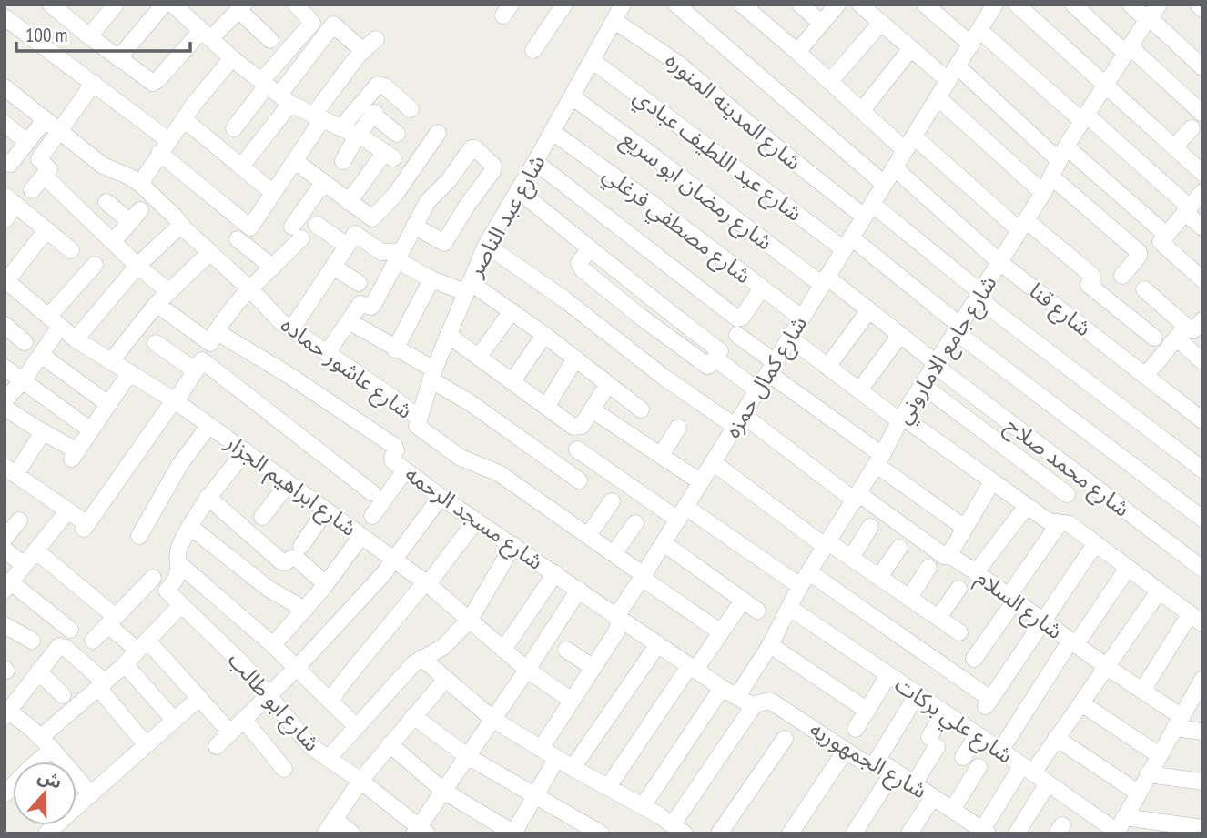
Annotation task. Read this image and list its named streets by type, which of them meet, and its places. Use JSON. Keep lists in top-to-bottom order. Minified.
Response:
{"streets":{"street":["شارع المدينه المنوره","شارع عبد اللطيف عبادي","شارع رمضان ابو سريع","شارع عبد الناصر","شارع مصطفي فرغلي","شارع قنا","شارع جامع الاماروني","شارع عاشور حماده","شارع كمال حمزه","شارع محمد صلاح","شارع ابراهيم الجزار","شارع مسجد الرحمه","شارع السلام","شارع ابو طالب","شارع علي بركات","شارع الجمهوريه"]},"crossings":[["شارع المدينه المنوره","شارع عبد الناصر"],["شارع المدينه المنوره","شارع جامع الاماروني"],["شارع المدينه المنوره","شارع كمال حمزه"],["شارع عبد اللطيف عبادي","شارع عبد الناصر"],["شارع عبد اللطيف عبادي","شارع جامع الاماروني"],["شارع عبد اللطيف عبادي","شارع كمال حمزه"],["شارع رمضان ابو سريع","شارع عبد الناصر"],["شارع رمضان ابو سريع","شارع كمال حمزه"],["شارع رمضان ابو سريع","شارع محمد صلاح"],["شارع عبد الناصر","شارع مصطفي فرغلي"],["شارع عبد الناصر","شارع عاشور حماده"],["شارع عبد الناصر","شارع السلام"],["شارع مصطفي فرغلي","شارع كمال حمزه"],["شارع قنا","شارع جامع الاماروني"],["شارع قنا","شارع كمال حمزه"],["شارع جامع الاماروني","شارع محمد صلاح"],["شارع جامع الاماروني","شارع السلام"],["شارع جامع الاماروني","شارع علي بركات"],["شارع جامع الاماروني","شارع الجمهوريه"],["شارع عاشور حماده","شارع كمال حمزه"],["شارع كمال حمزه","شارع ابراهيم الجزار"],["شارع كمال حمزه","شارع مسجد الرحمه"],["شارع كمال حمزه","شارع السلام"],["شارع كمال حمزه","شارع الجمهوريه"],["شارع مسجد الرحمه","شارع الجمهوريه"]],"scale_bar":"100 m","north":"top"}
